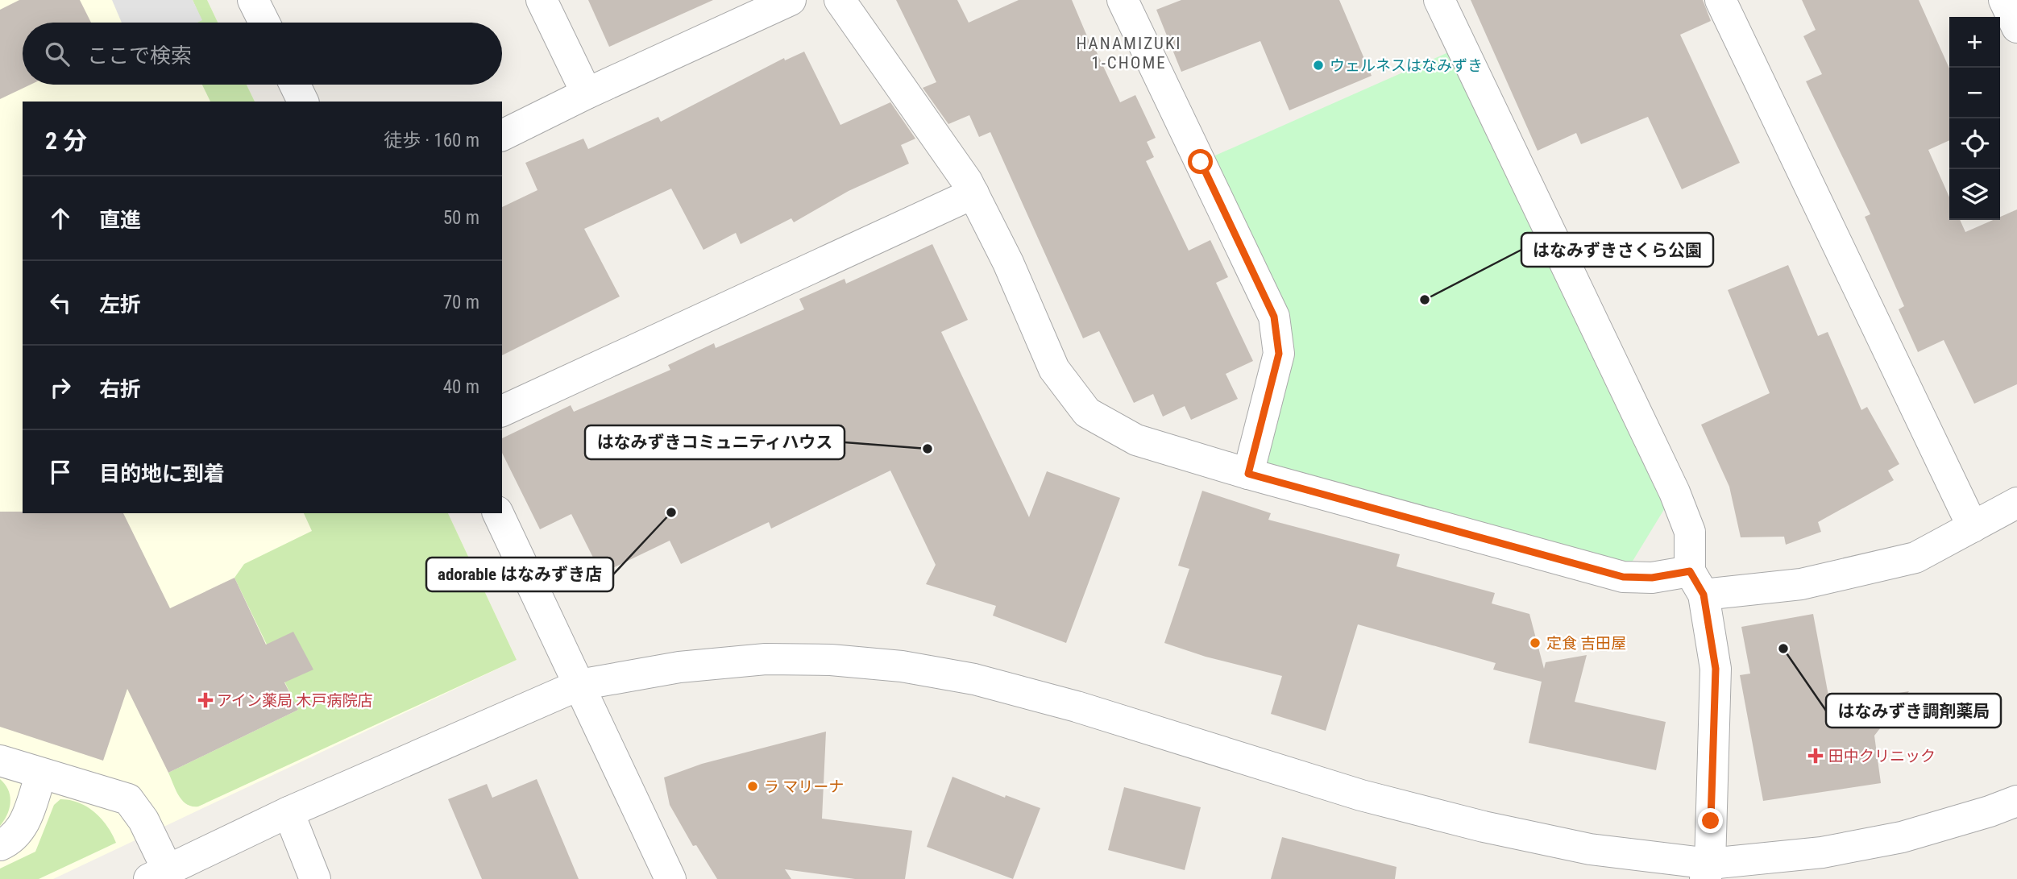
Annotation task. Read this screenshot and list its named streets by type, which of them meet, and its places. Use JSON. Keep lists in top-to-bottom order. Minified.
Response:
{"districts":["HANAMIZUKI 1-CHOME"],"places":{"other":["ウェルネスはなみずき","はなみずきさくら公園","はなみずきコミュニティハウス","adorable はなみずき店","定食 吉田屋","はなみずき調剤薬局","ラ マリーナ"],"health":["アイン薬局 木戸病院店","田中クリニック"]},"page":{"map_buttons":["+","−"],"search":"ここで検索","heading":["2 分","徒歩 · 160 m"],"list":[["直進","50 m"],["左折","70 m"],["右折","40 m"],"目的地に到着"]}}
